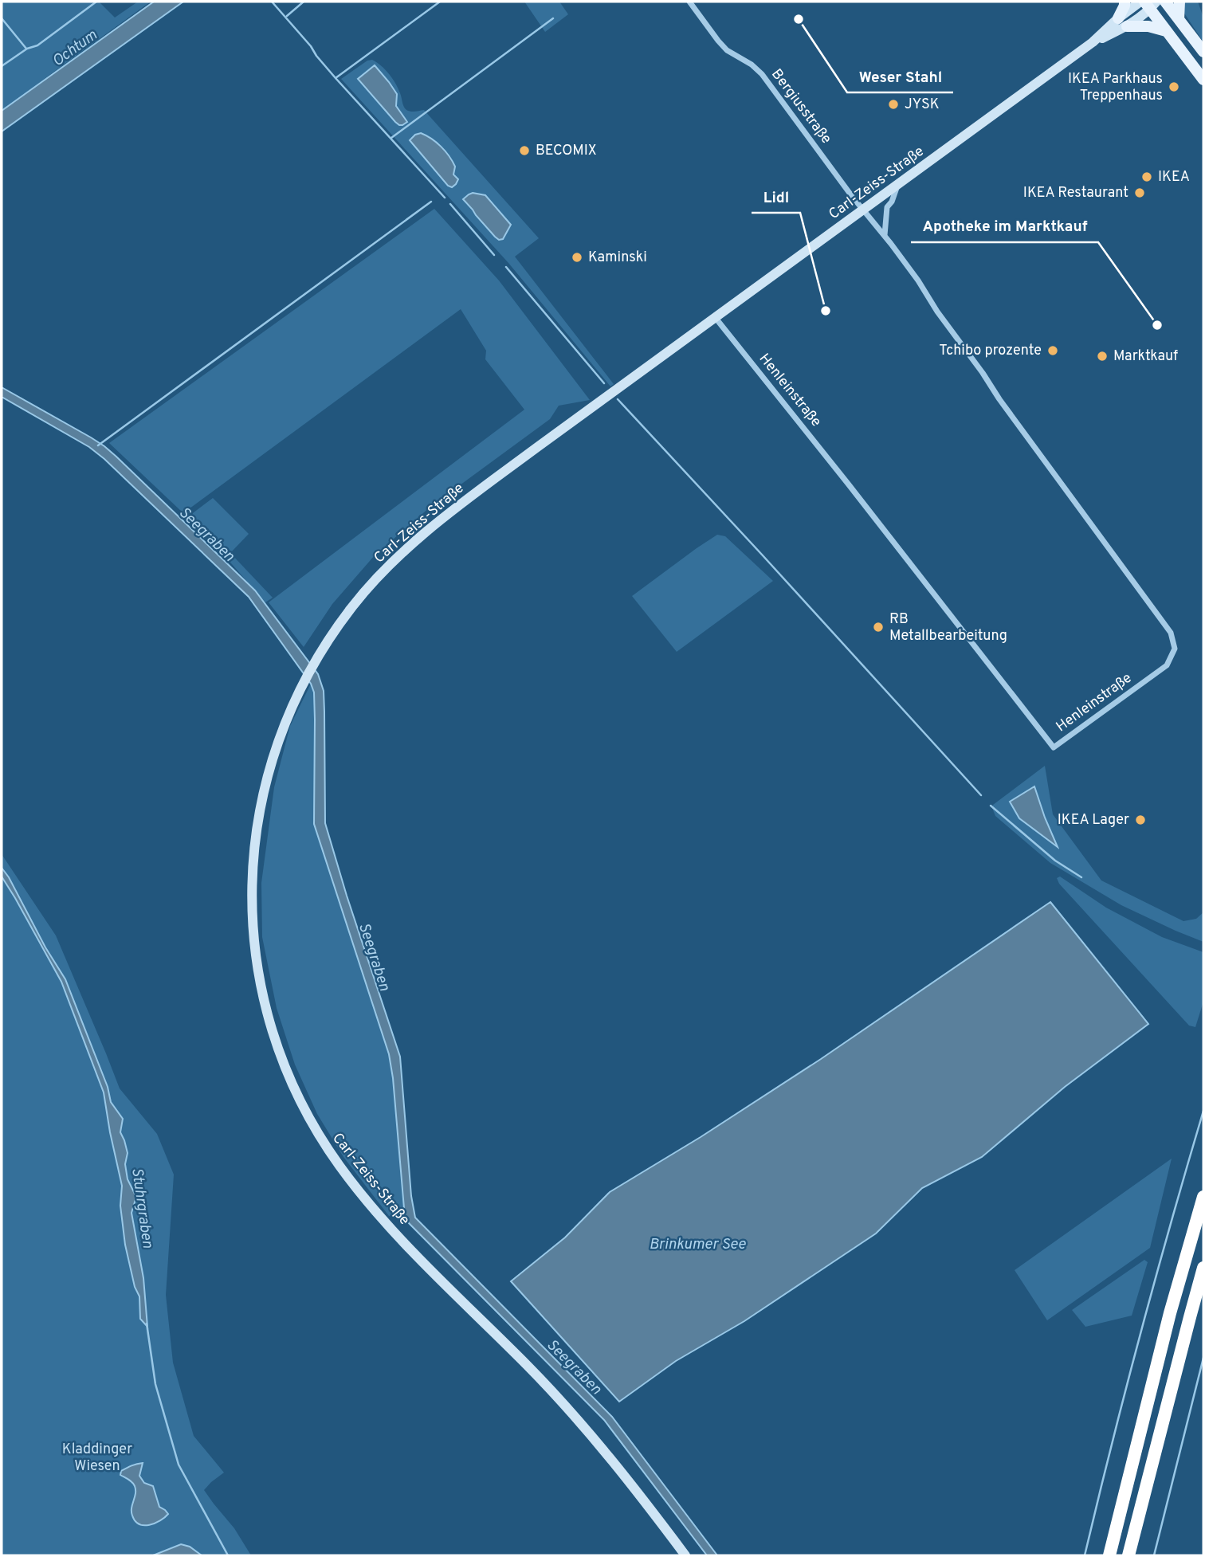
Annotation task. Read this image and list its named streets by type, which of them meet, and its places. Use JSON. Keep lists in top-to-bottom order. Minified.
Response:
{"streets":{"main road":["Carl-Zeiss-Straße"],"street":["Bergiusstraße","Henleinstraße"]},"crossings":[["Bergiusstraße","Carl-Zeiss-Straße"],["Bergiusstraße","Henleinstraße"],["Carl-Zeiss-Straße","Henleinstraße"]],"water":["Ochtum","Seegraben","Stuhrgraben","Brinkumer See"],"parks":["Kladdinger Wiesen"],"places":["Weser Stahl","IKEA Parkhaus Treppenhaus","JYSK","BECOMIX","IKEA","IKEA Restaurant","Kaminski","Lidl","Apotheke im Marktkauf","Tchibo prozente","Marktkauf","RB Metallbearbeitung","IKEA Lager"]}
